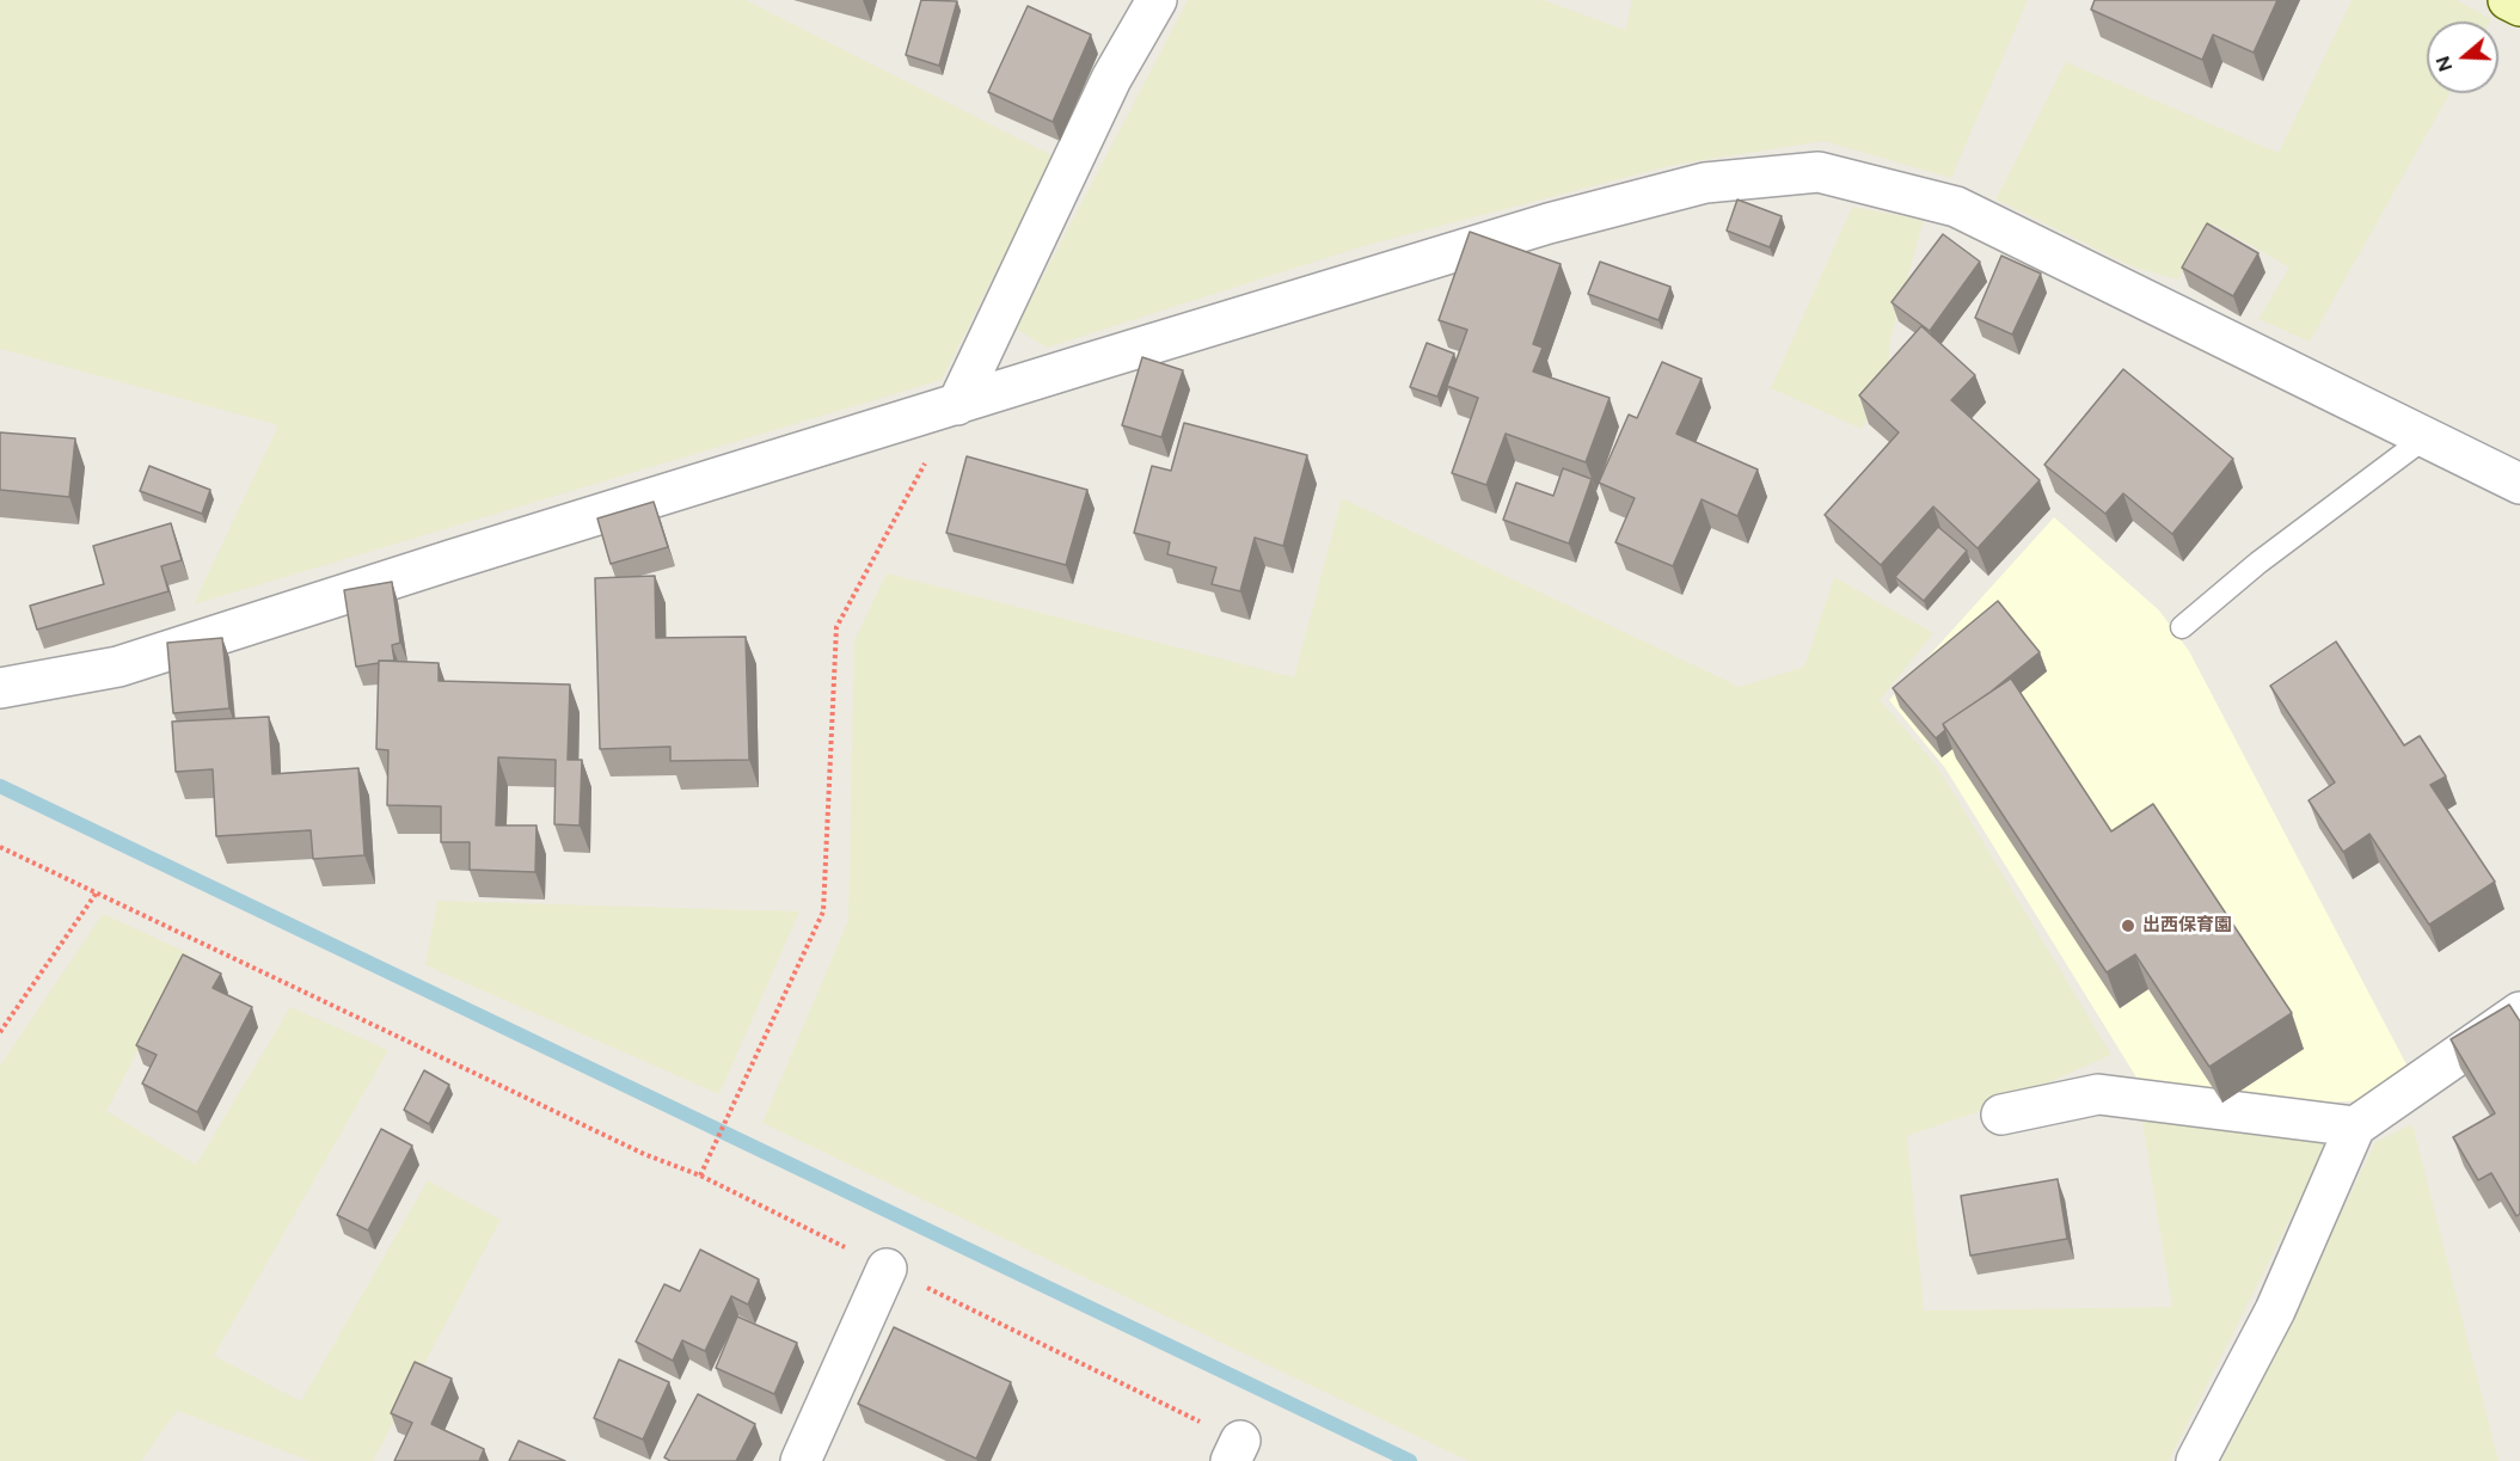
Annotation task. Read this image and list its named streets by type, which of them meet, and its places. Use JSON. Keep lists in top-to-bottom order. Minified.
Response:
{"places":["出西保育園"],"north":"left"}
